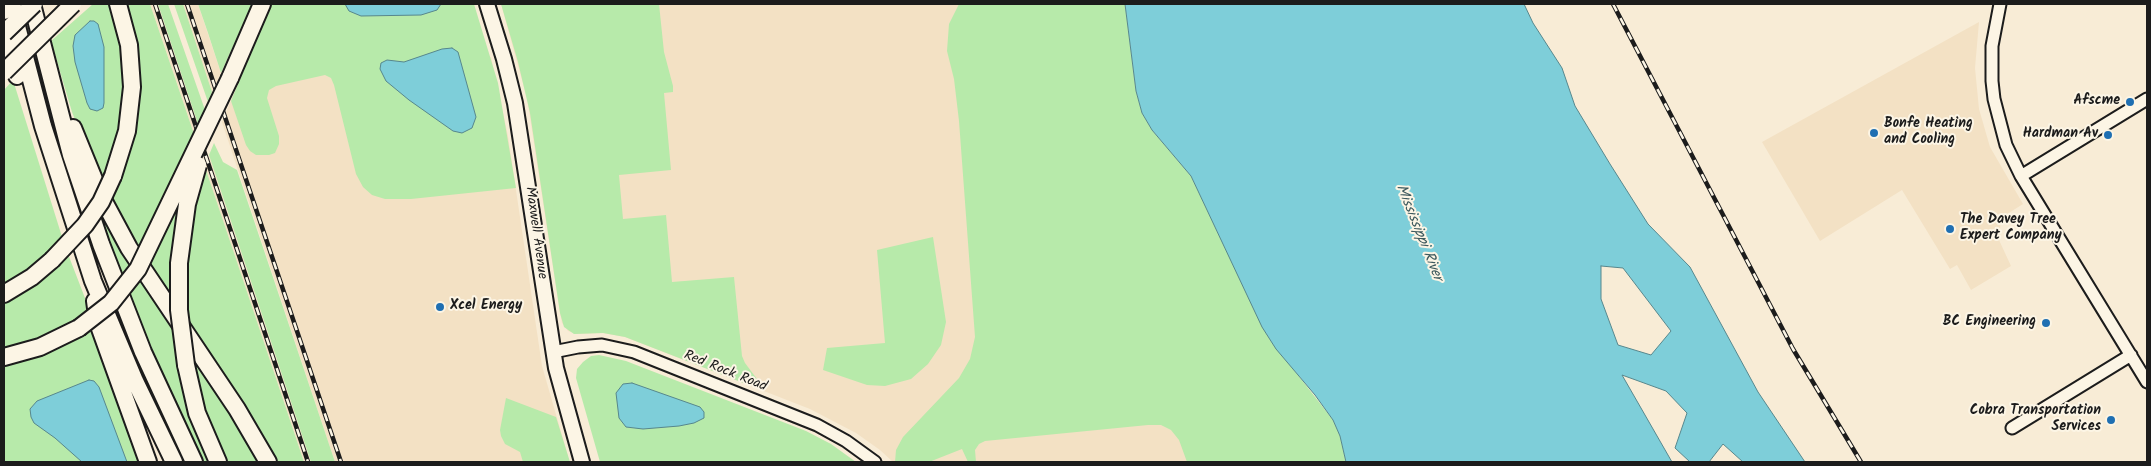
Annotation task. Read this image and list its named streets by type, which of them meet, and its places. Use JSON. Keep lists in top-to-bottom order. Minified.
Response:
{"streets":{"main road":["Maxwell Avenue"],"street":["Red Rock Road"]},"crossings":[["Maxwell Avenue","Red Rock Road"]],"water":["Mississippi River"],"places":["Afscme","Bonfe Heating and Cooling","Hardman Av","The Davey Tree Expert Company","Xcel Energy","BC Engineering","Cobra Transportation Services"]}
